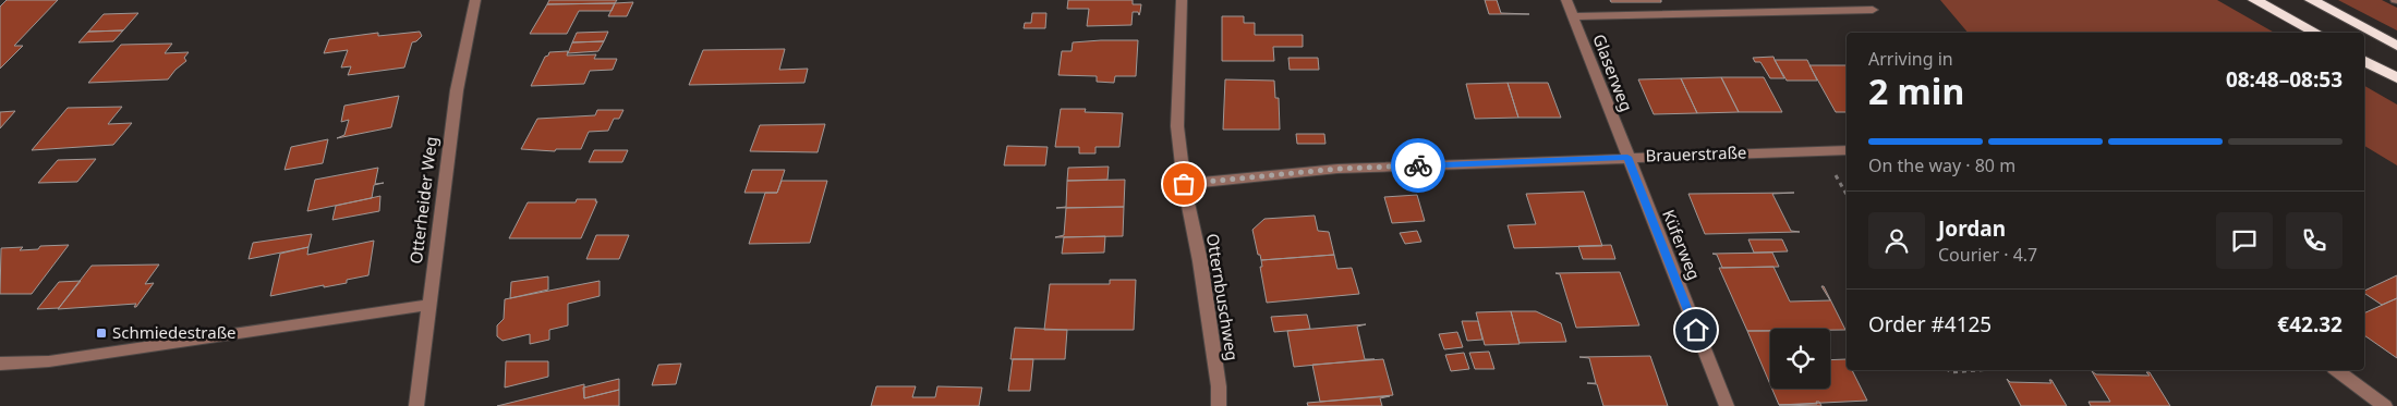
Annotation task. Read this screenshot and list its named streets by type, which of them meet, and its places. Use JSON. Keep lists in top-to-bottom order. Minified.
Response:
{"streets":{"street":["Glaserweg","Brauerstraße","Otterheider Weg","Küferweg","Otternbuschweg"]},"crossings":[["Glaserweg","Brauerstraße"],["Glaserweg","Küferweg"],["Brauerstraße","Küferweg"],["Brauerstraße","Otternbuschweg"]],"places":{"transit":["Schmiedestraße"]},"page":{"heading":["2 min","Arriving in","08:48–08:53"],"panel":["Jordan","Courier · 4.7","Order #4125","€42.32"],"bar":"On the way · 80 m"}}
